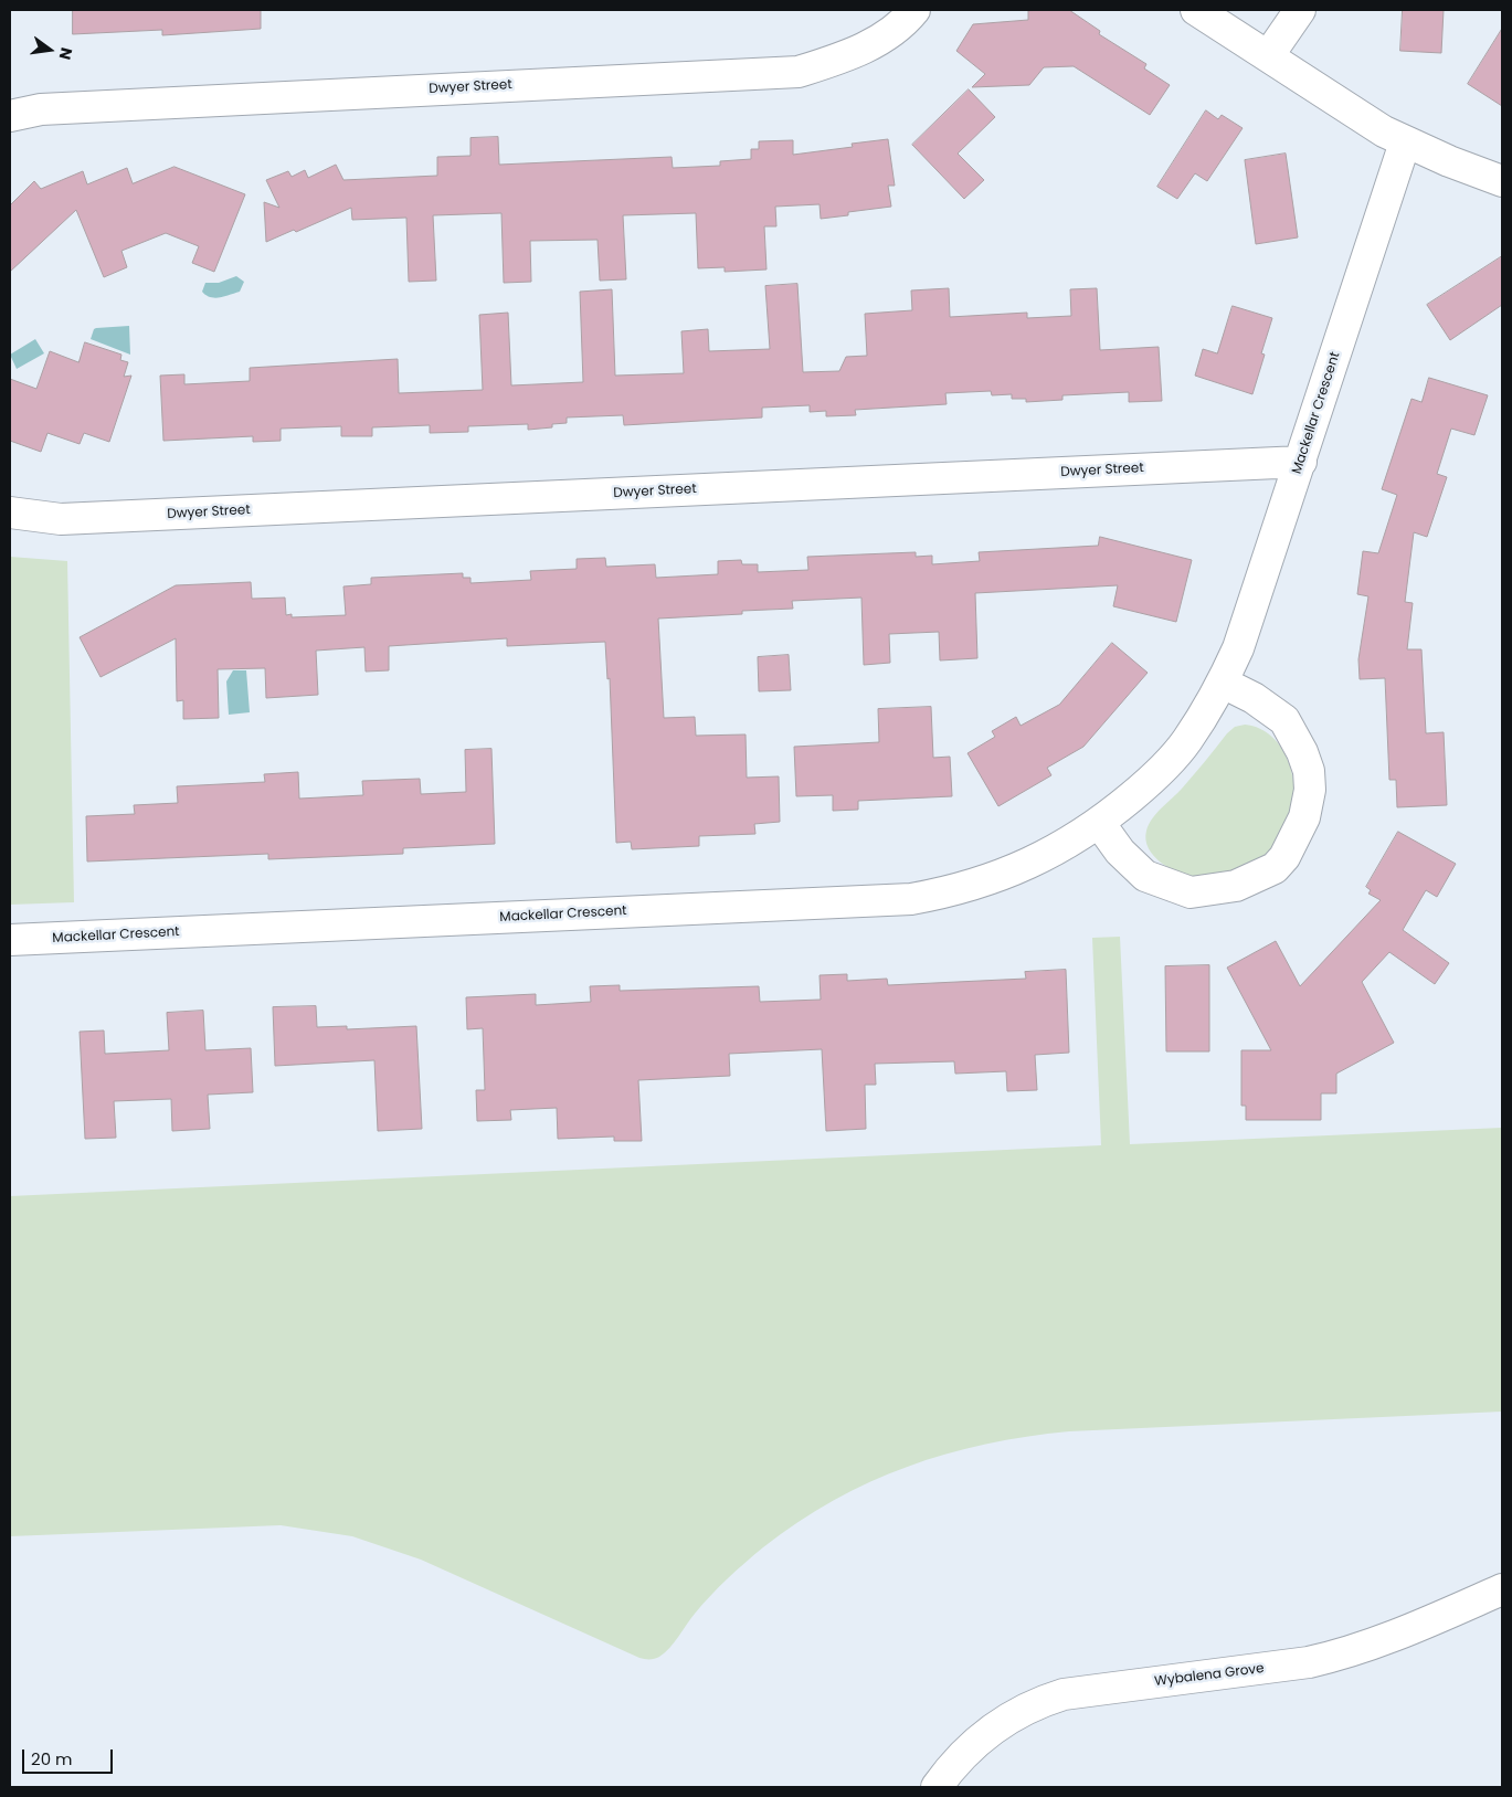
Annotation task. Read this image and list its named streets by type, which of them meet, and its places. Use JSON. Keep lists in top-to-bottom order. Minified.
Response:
{"streets":{"street":["Dwyer Street","Mackellar Crescent","Wybalena Grove"]},"crossings":[["Dwyer Street","Mackellar Crescent"]],"scale_bar":"20 m","north":"right"}
